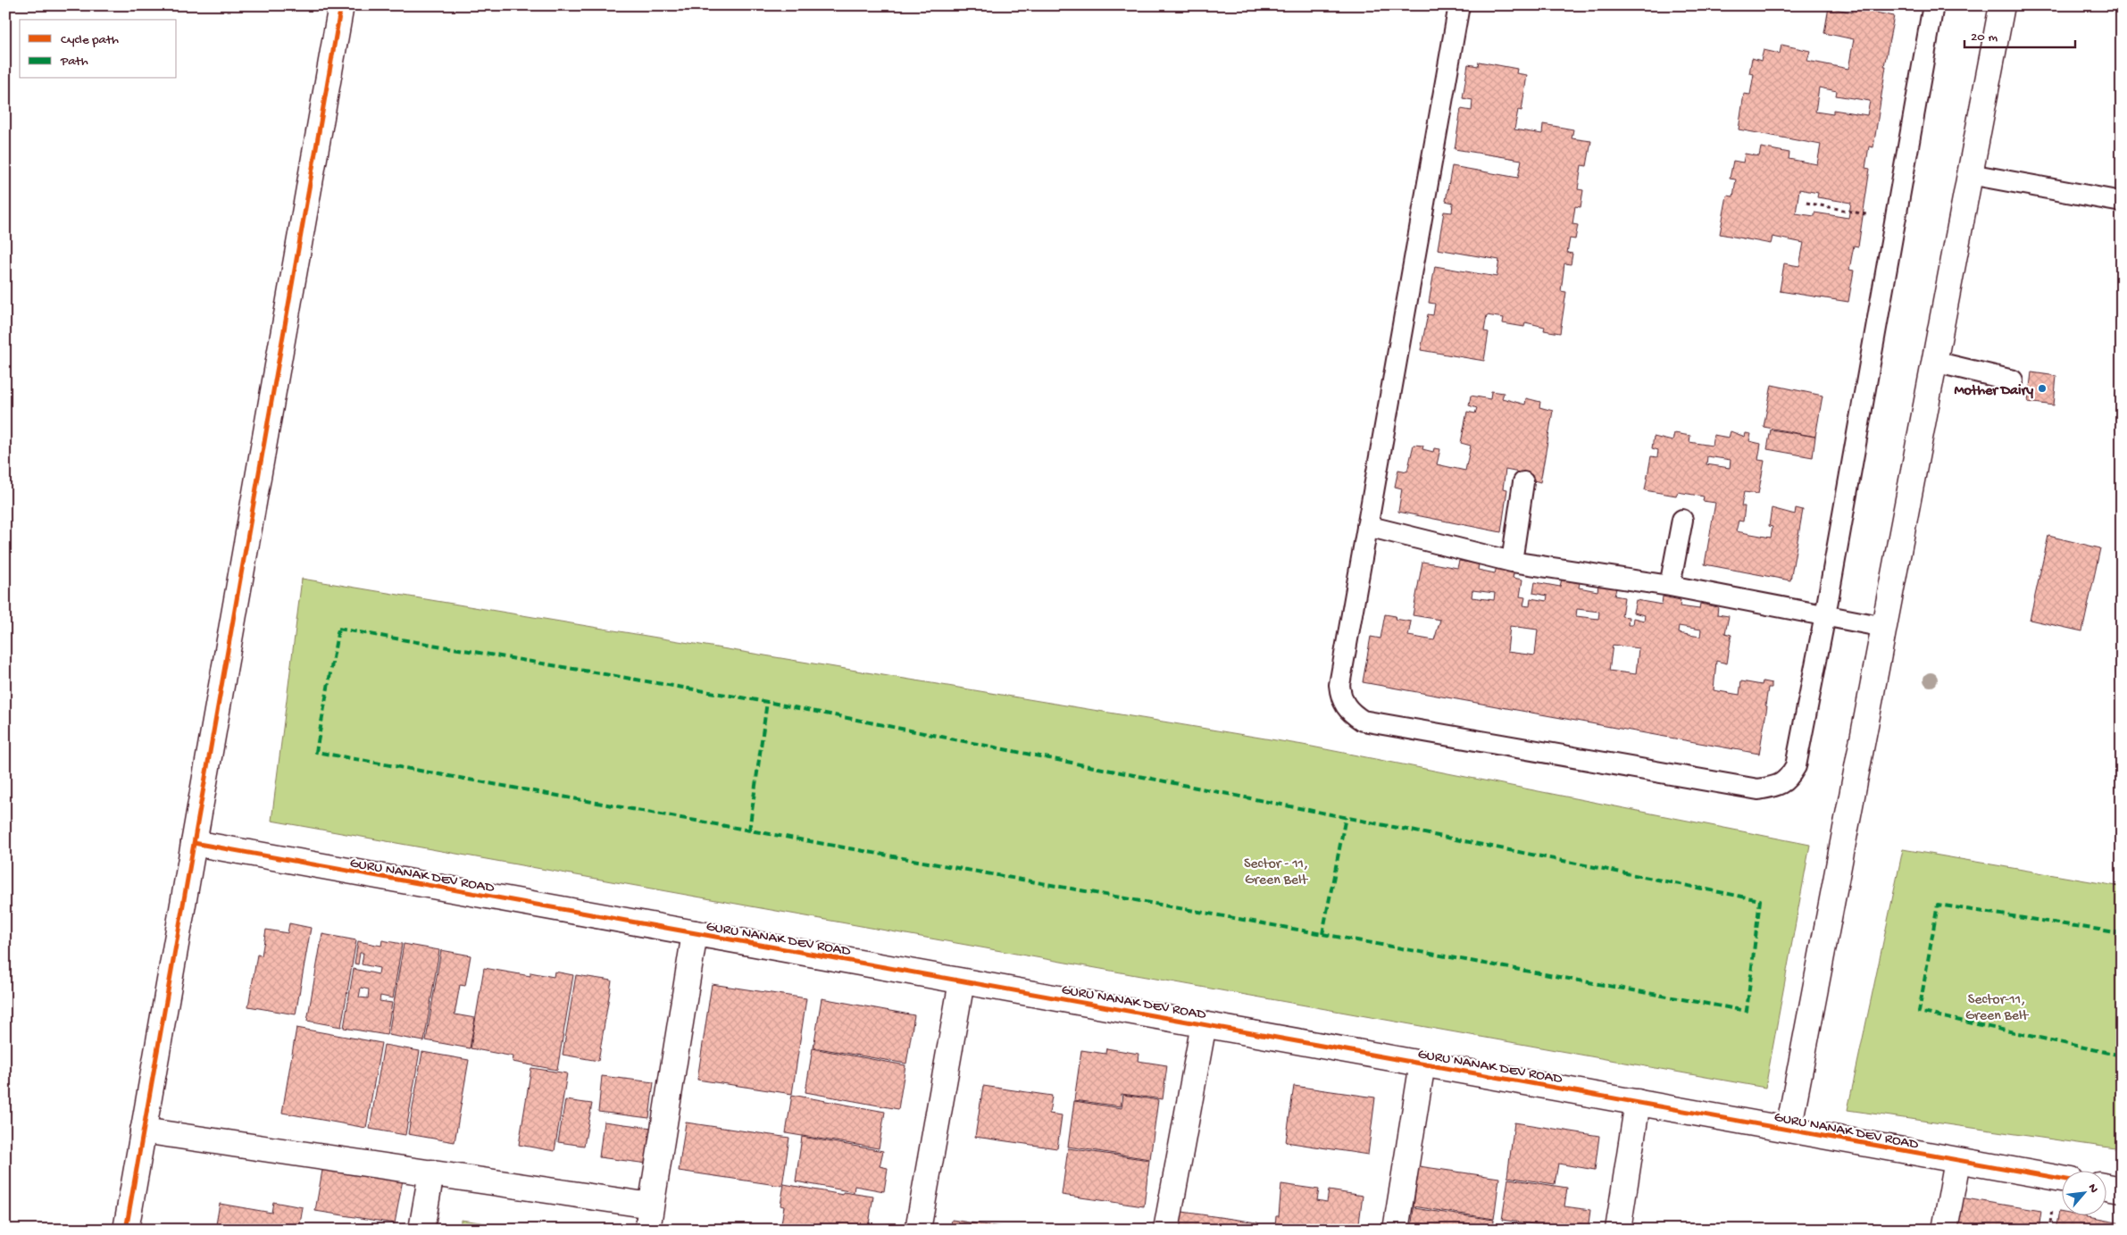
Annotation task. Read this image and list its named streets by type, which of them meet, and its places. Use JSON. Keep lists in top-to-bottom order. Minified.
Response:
{"streets":{"street":["GURU NANAK DEV ROAD"]},"parks":["Sector - 11, Green Belt","Sector-11, Green Belt"],"places":["Mother Dairy"],"legend":["Cycle path","Path"],"scale_bar":"20 m","north":"top right"}
